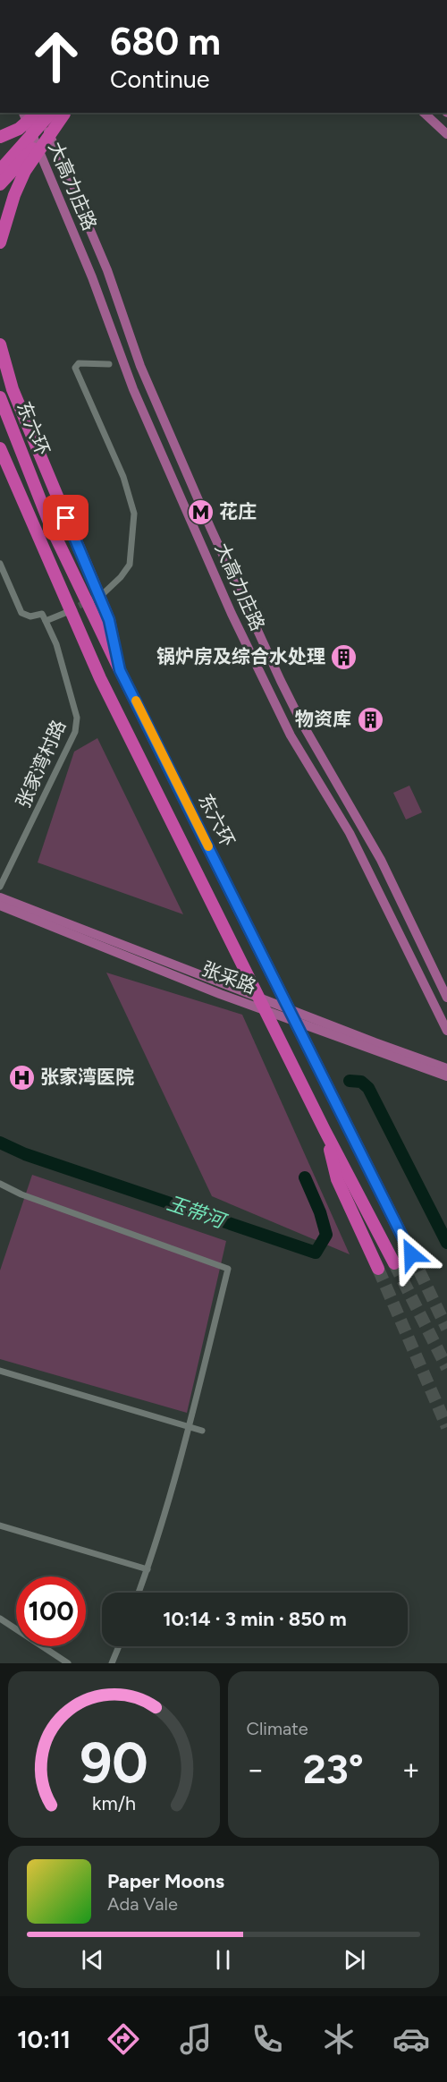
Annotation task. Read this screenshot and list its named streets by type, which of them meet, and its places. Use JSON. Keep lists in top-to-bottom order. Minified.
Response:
{"streets":{"highway":["东六环"],"main road":["大高力庄路","张采路"],"street":["张家湾村路"]},"water":["玉带河"],"places":{"metro station":["花庄"],"building":["锅炉房及综合水处理","物资库"],"hospital":["张家湾医院"]},"page":{"turn":["680 m","Continue"],"limit":"100","trip":"10:14 · 3 min · 850 m","tile":"Climate","heat":["−","23°","+"],"song":["Paper Moons","Ada Vale"],"tabs":"10:11","gauge":["90","km/h"]}}
